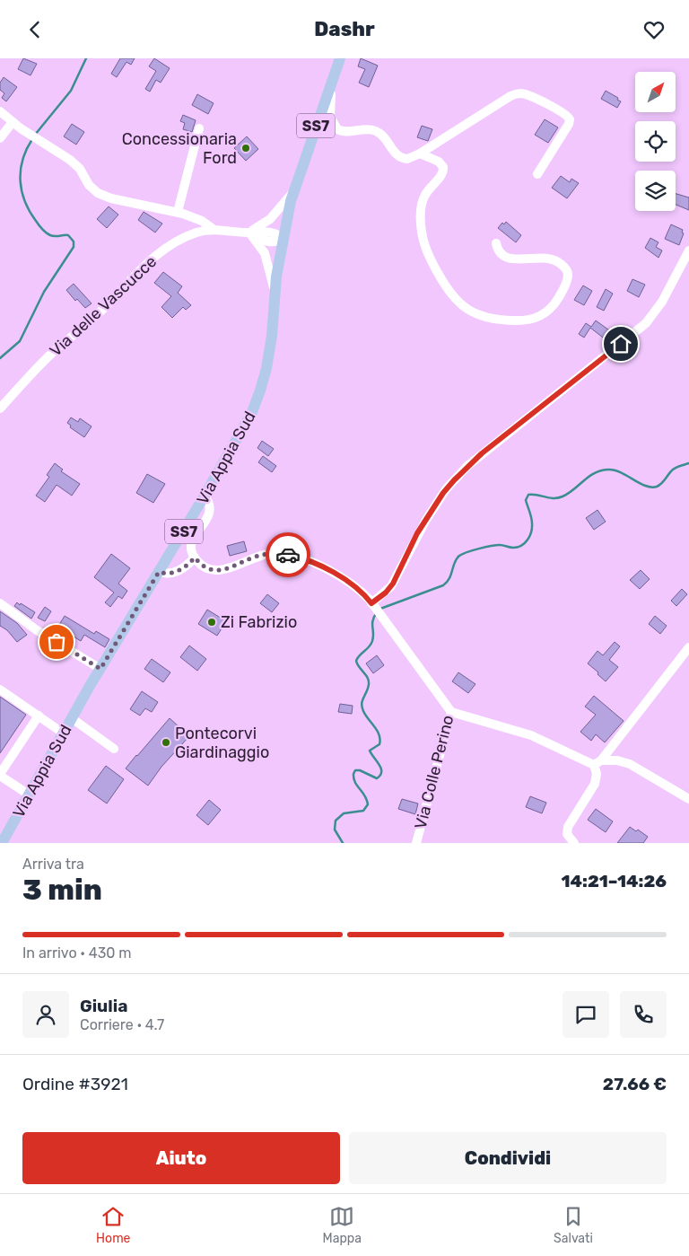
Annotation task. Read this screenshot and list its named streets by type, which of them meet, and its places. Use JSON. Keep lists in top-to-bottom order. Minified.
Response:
{"streets":{"main road":["SS7","Via Appia Sud"],"street":["Via delle Vascucce","Via Colle Perino"]},"crossings":[["Via delle Vascucce","Via Appia Sud"]],"places":["Concessionaria Ford","Zi Fabrizio","Pontecorvi Giardinaggio"],"north":"top right","page":{"header":"Dashr","heading":["3 min","Arriva tra","14:21–14:26"],"panel":["Giulia","Corriere · 4.7","Ordine #3921","27.66 €"],"bar":"In arrivo · 430 m","buttons":["Aiuto","Condividi"],"tabs":["Home","Mappa","Salvati"]}}
